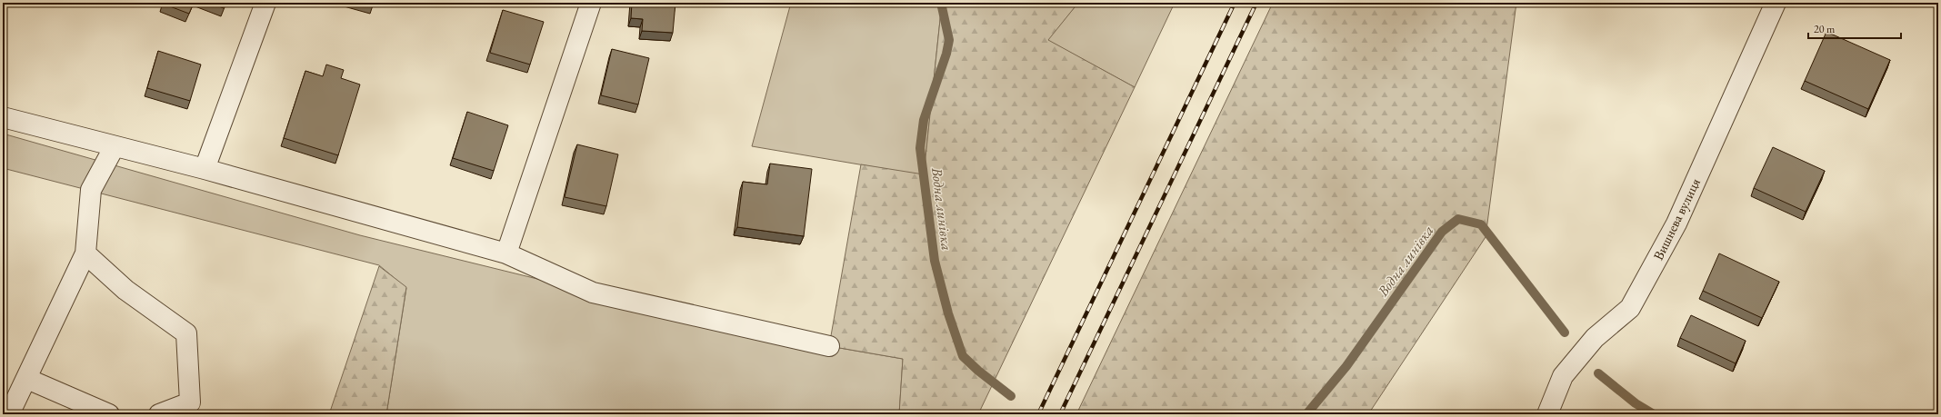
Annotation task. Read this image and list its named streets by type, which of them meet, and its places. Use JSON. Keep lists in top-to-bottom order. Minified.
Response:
{"streets":{"street":["Вишнева вулиця"]},"water":["Водна линівка"],"scale_bar":"20 m"}
